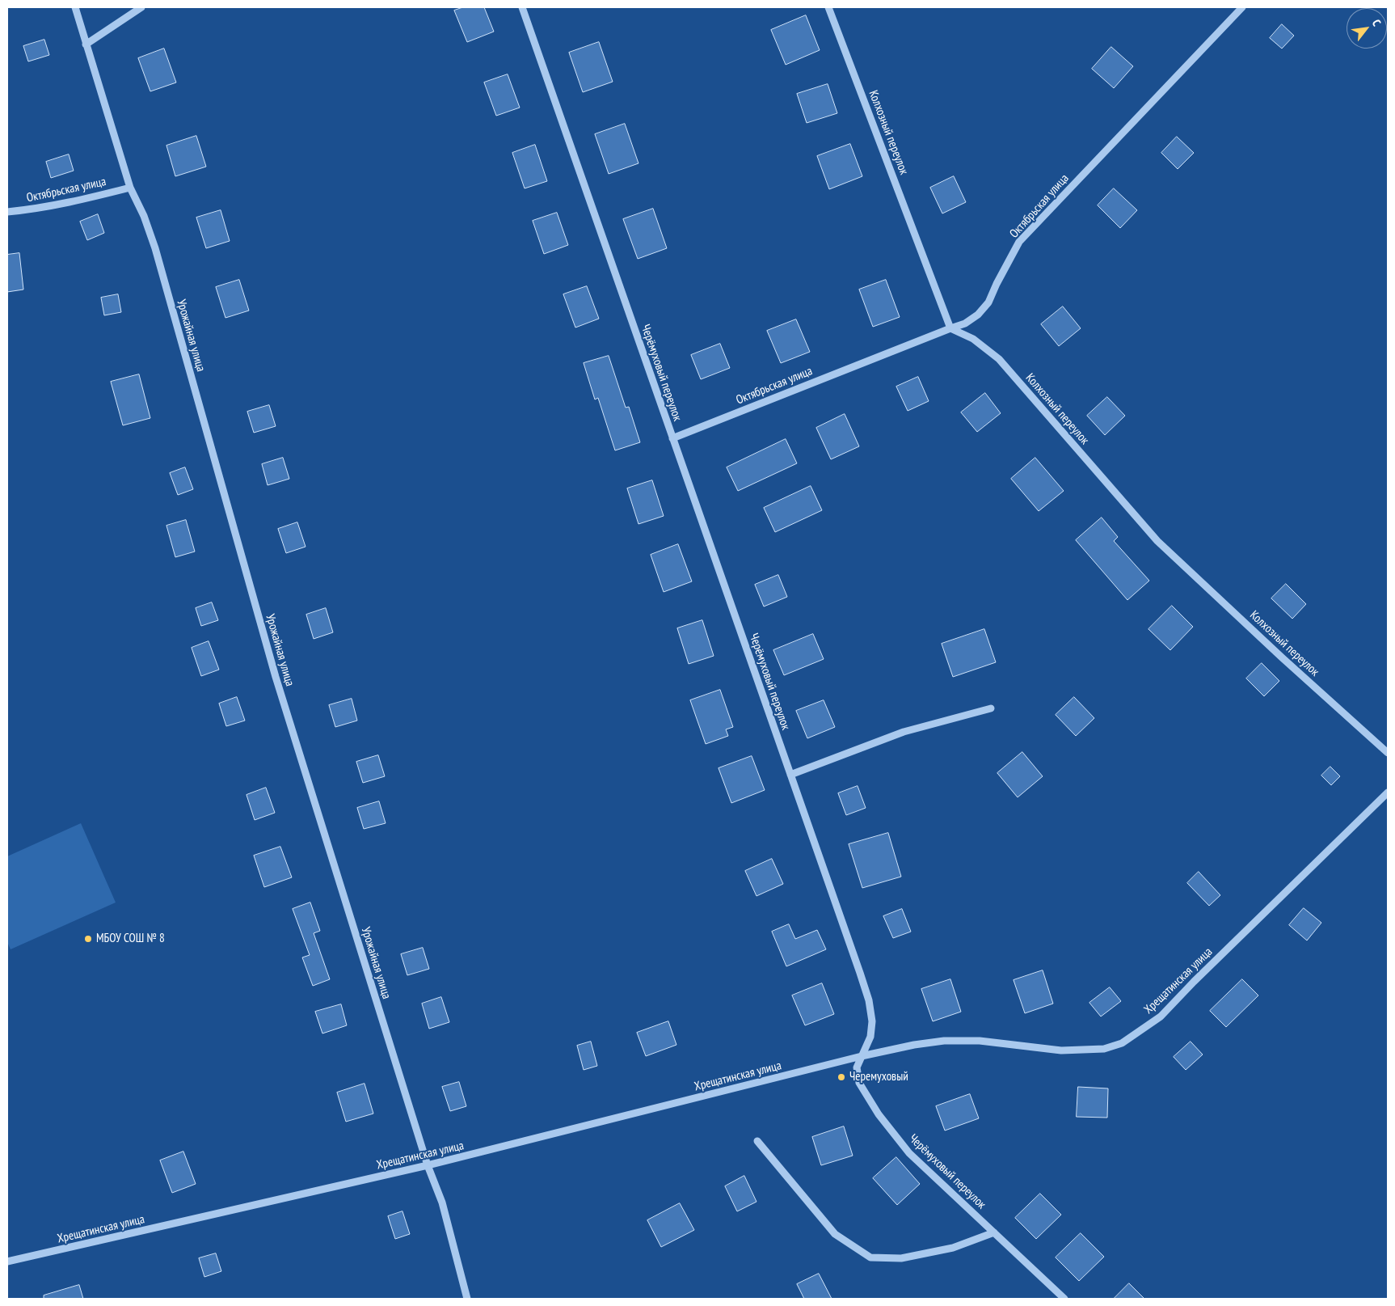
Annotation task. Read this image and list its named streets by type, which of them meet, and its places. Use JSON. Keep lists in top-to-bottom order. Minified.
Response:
{"streets":{"street":["Колхозный переулок","Октябрьская улица","Урожайная улица","Черёмуховый переулок","Хрещатинская улица"]},"crossings":[["Колхозный переулок","Октябрьская улица"],["Октябрьская улица","Урожайная улица"],["Октябрьская улица","Черёмуховый переулок"],["Урожайная улица","Хрещатинская улица"],["Черёмуховый переулок","Хрещатинская улица"]],"places":["МБОУ СОШ № 8","Черемуховый"],"north":"top right"}
